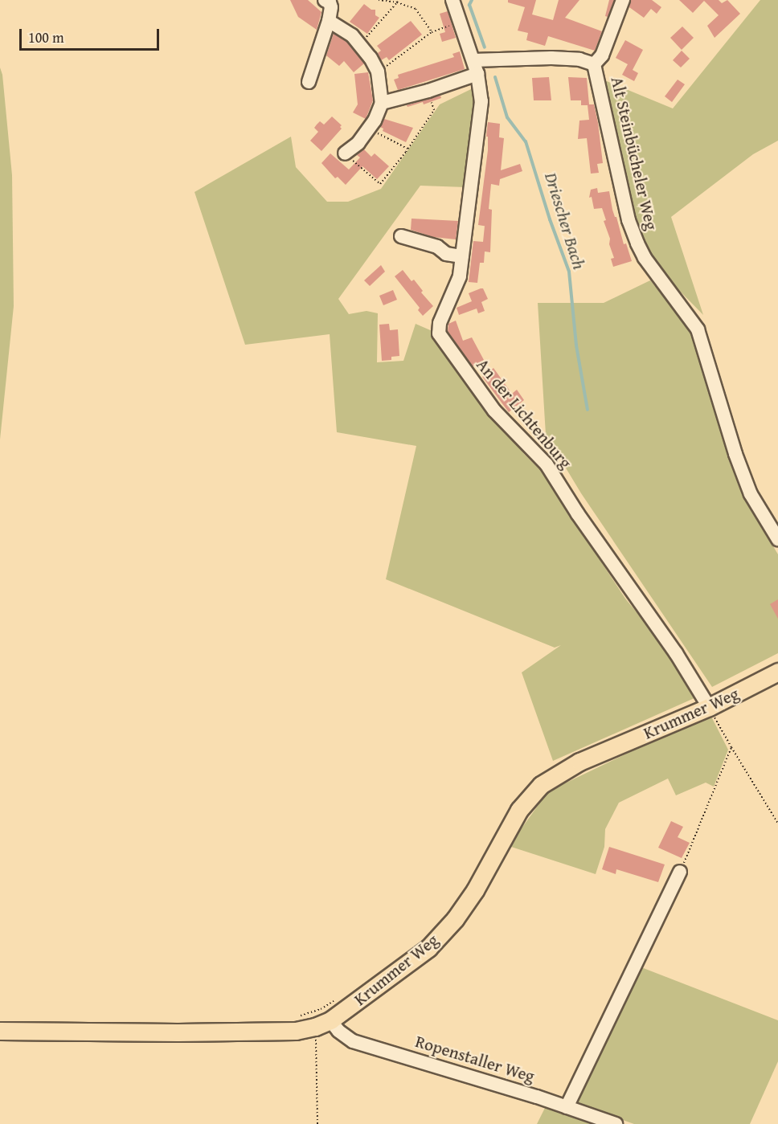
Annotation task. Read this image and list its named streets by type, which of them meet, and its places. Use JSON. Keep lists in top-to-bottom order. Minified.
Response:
{"streets":{"main road":["Krummer Weg"],"street":["Alt Steinbücheler Weg","An der Lichtenburg","Ropenstaller Weg"]},"crossings":[["Alt Steinbücheler Weg","An der Lichtenburg"],["An der Lichtenburg","Krummer Weg"],["Krummer Weg","Ropenstaller Weg"]],"water":["Driescher Bach"],"scale_bar":"100 m"}
